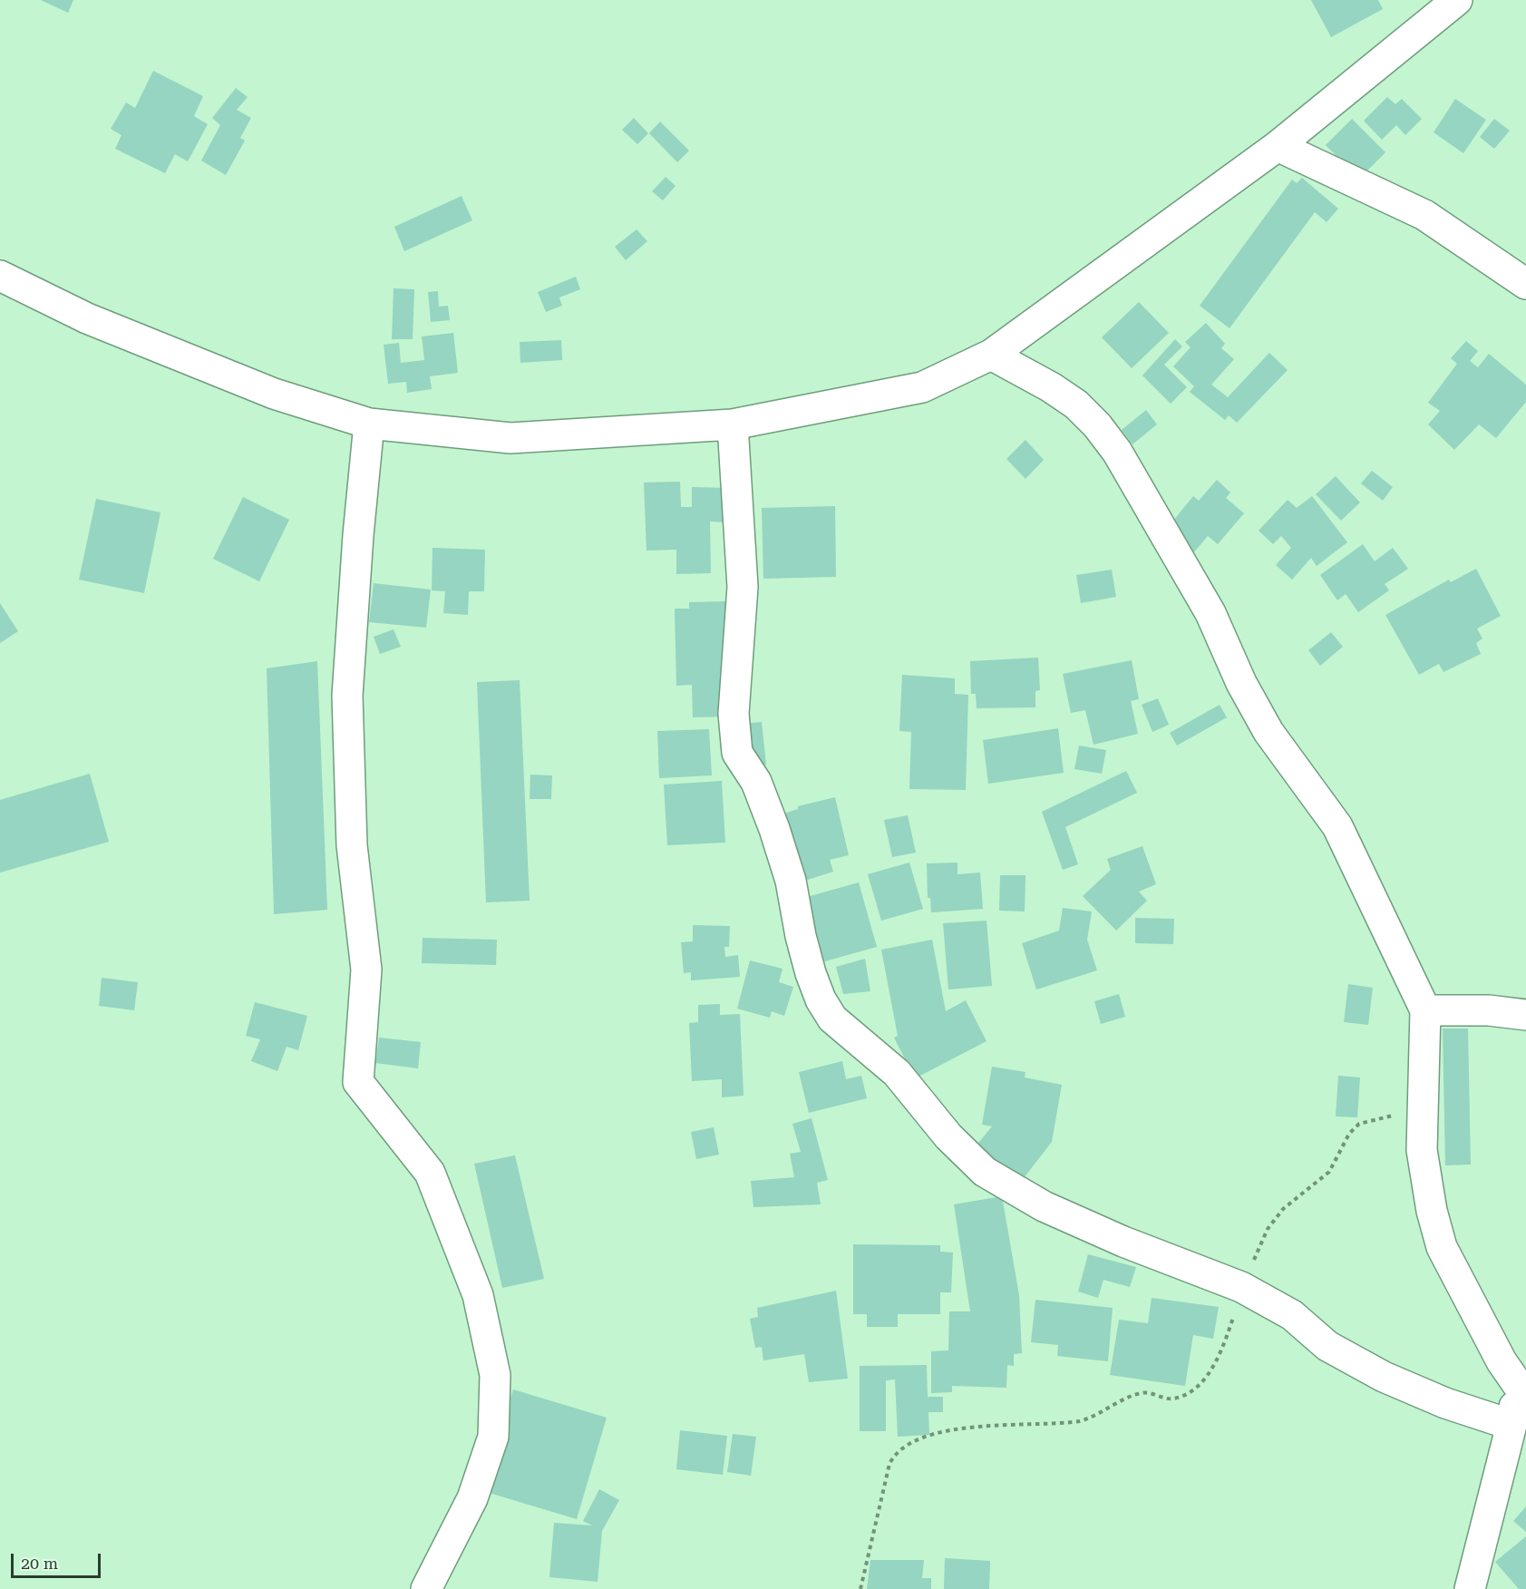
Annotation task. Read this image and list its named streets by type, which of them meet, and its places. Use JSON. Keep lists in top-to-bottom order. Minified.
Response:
{"scale_bar":"20 m"}
